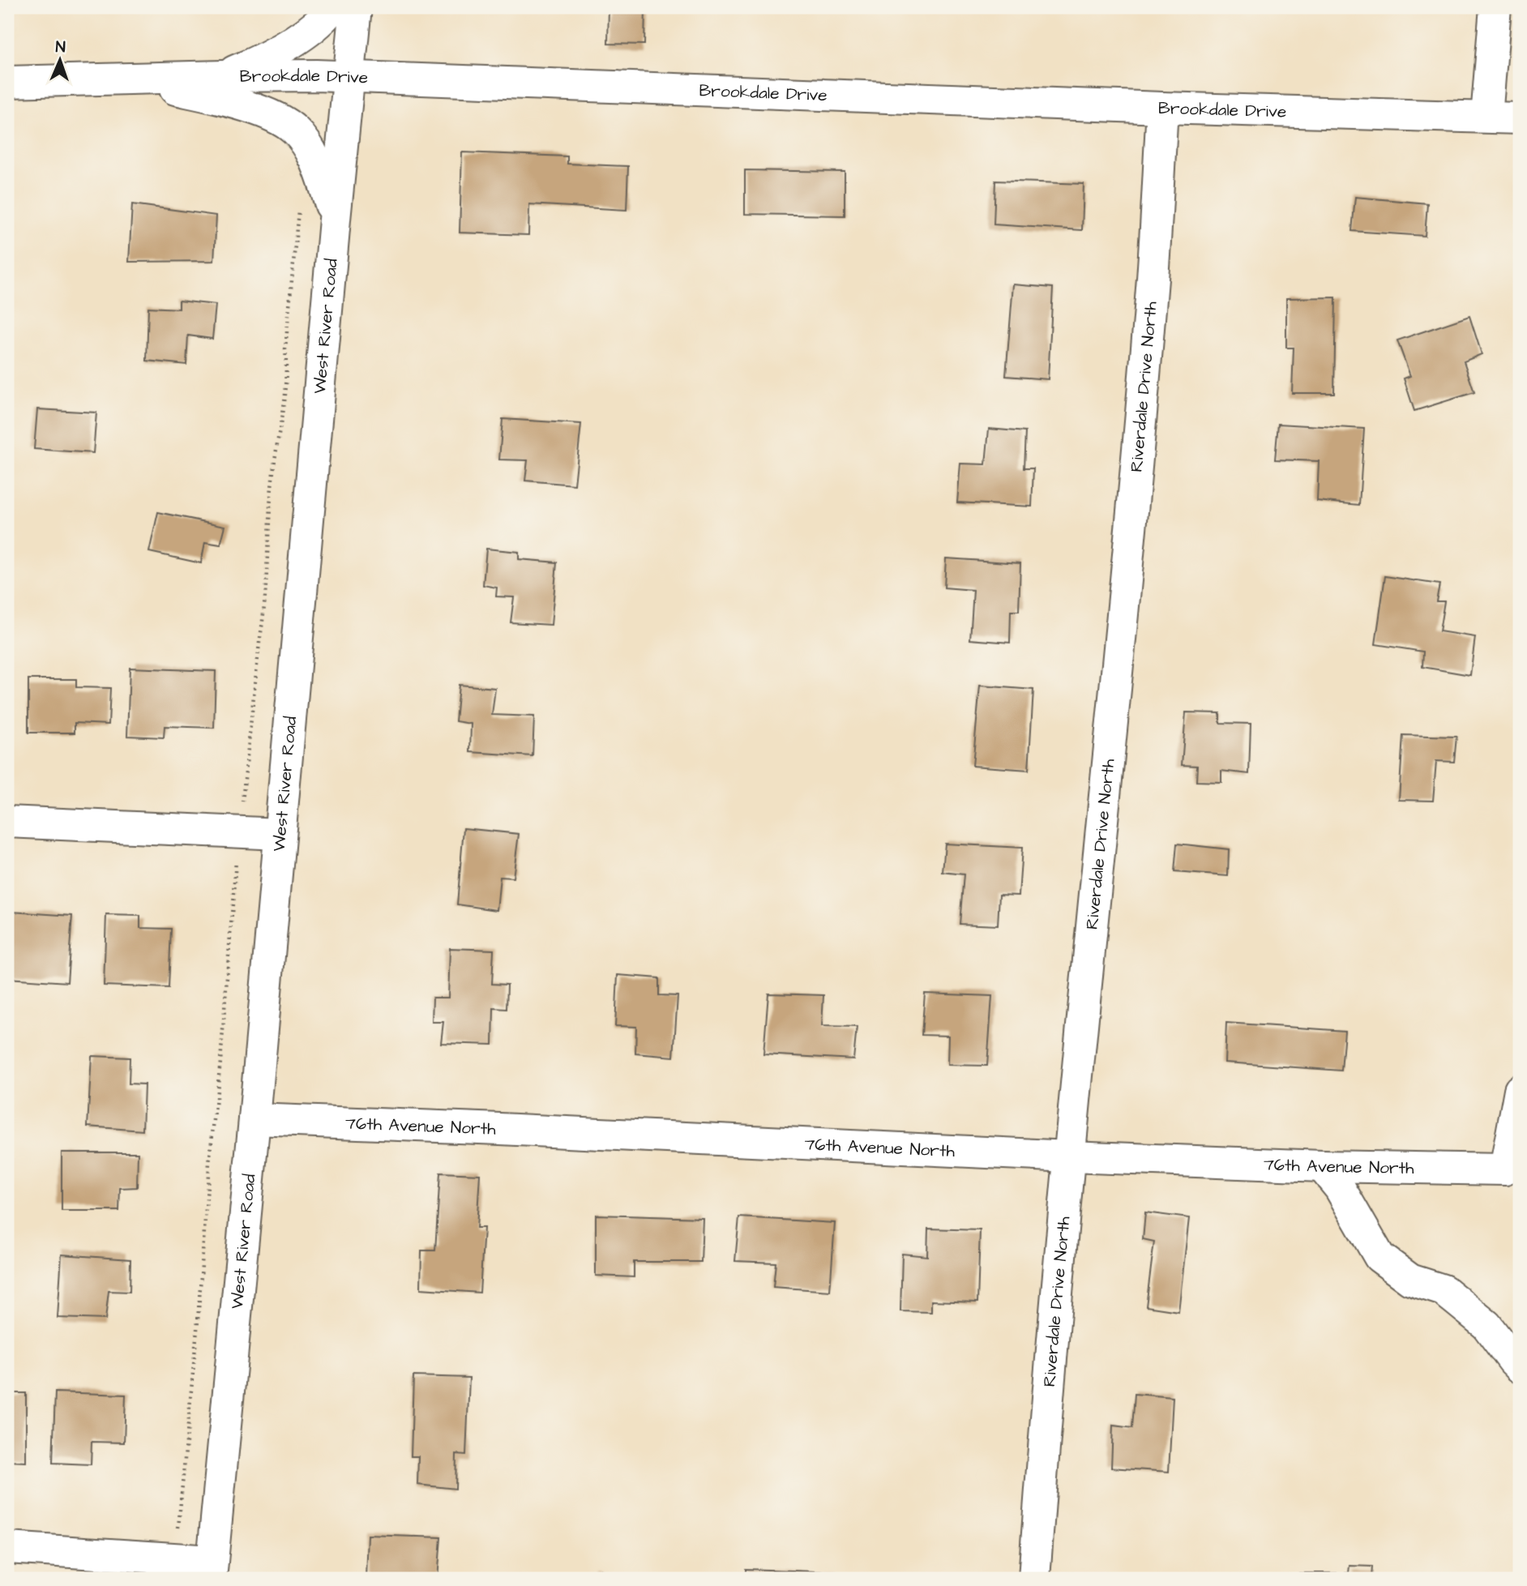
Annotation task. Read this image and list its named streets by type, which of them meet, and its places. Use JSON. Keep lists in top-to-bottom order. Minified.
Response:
{"streets":{"street":["Brookdale Drive","West River Road","Riverdale Drive North","76th Avenue North"]},"crossings":[["Brookdale Drive","West River Road"],["Brookdale Drive","Riverdale Drive North"],["West River Road","76th Avenue North"],["Riverdale Drive North","76th Avenue North"]],"north":"top"}
